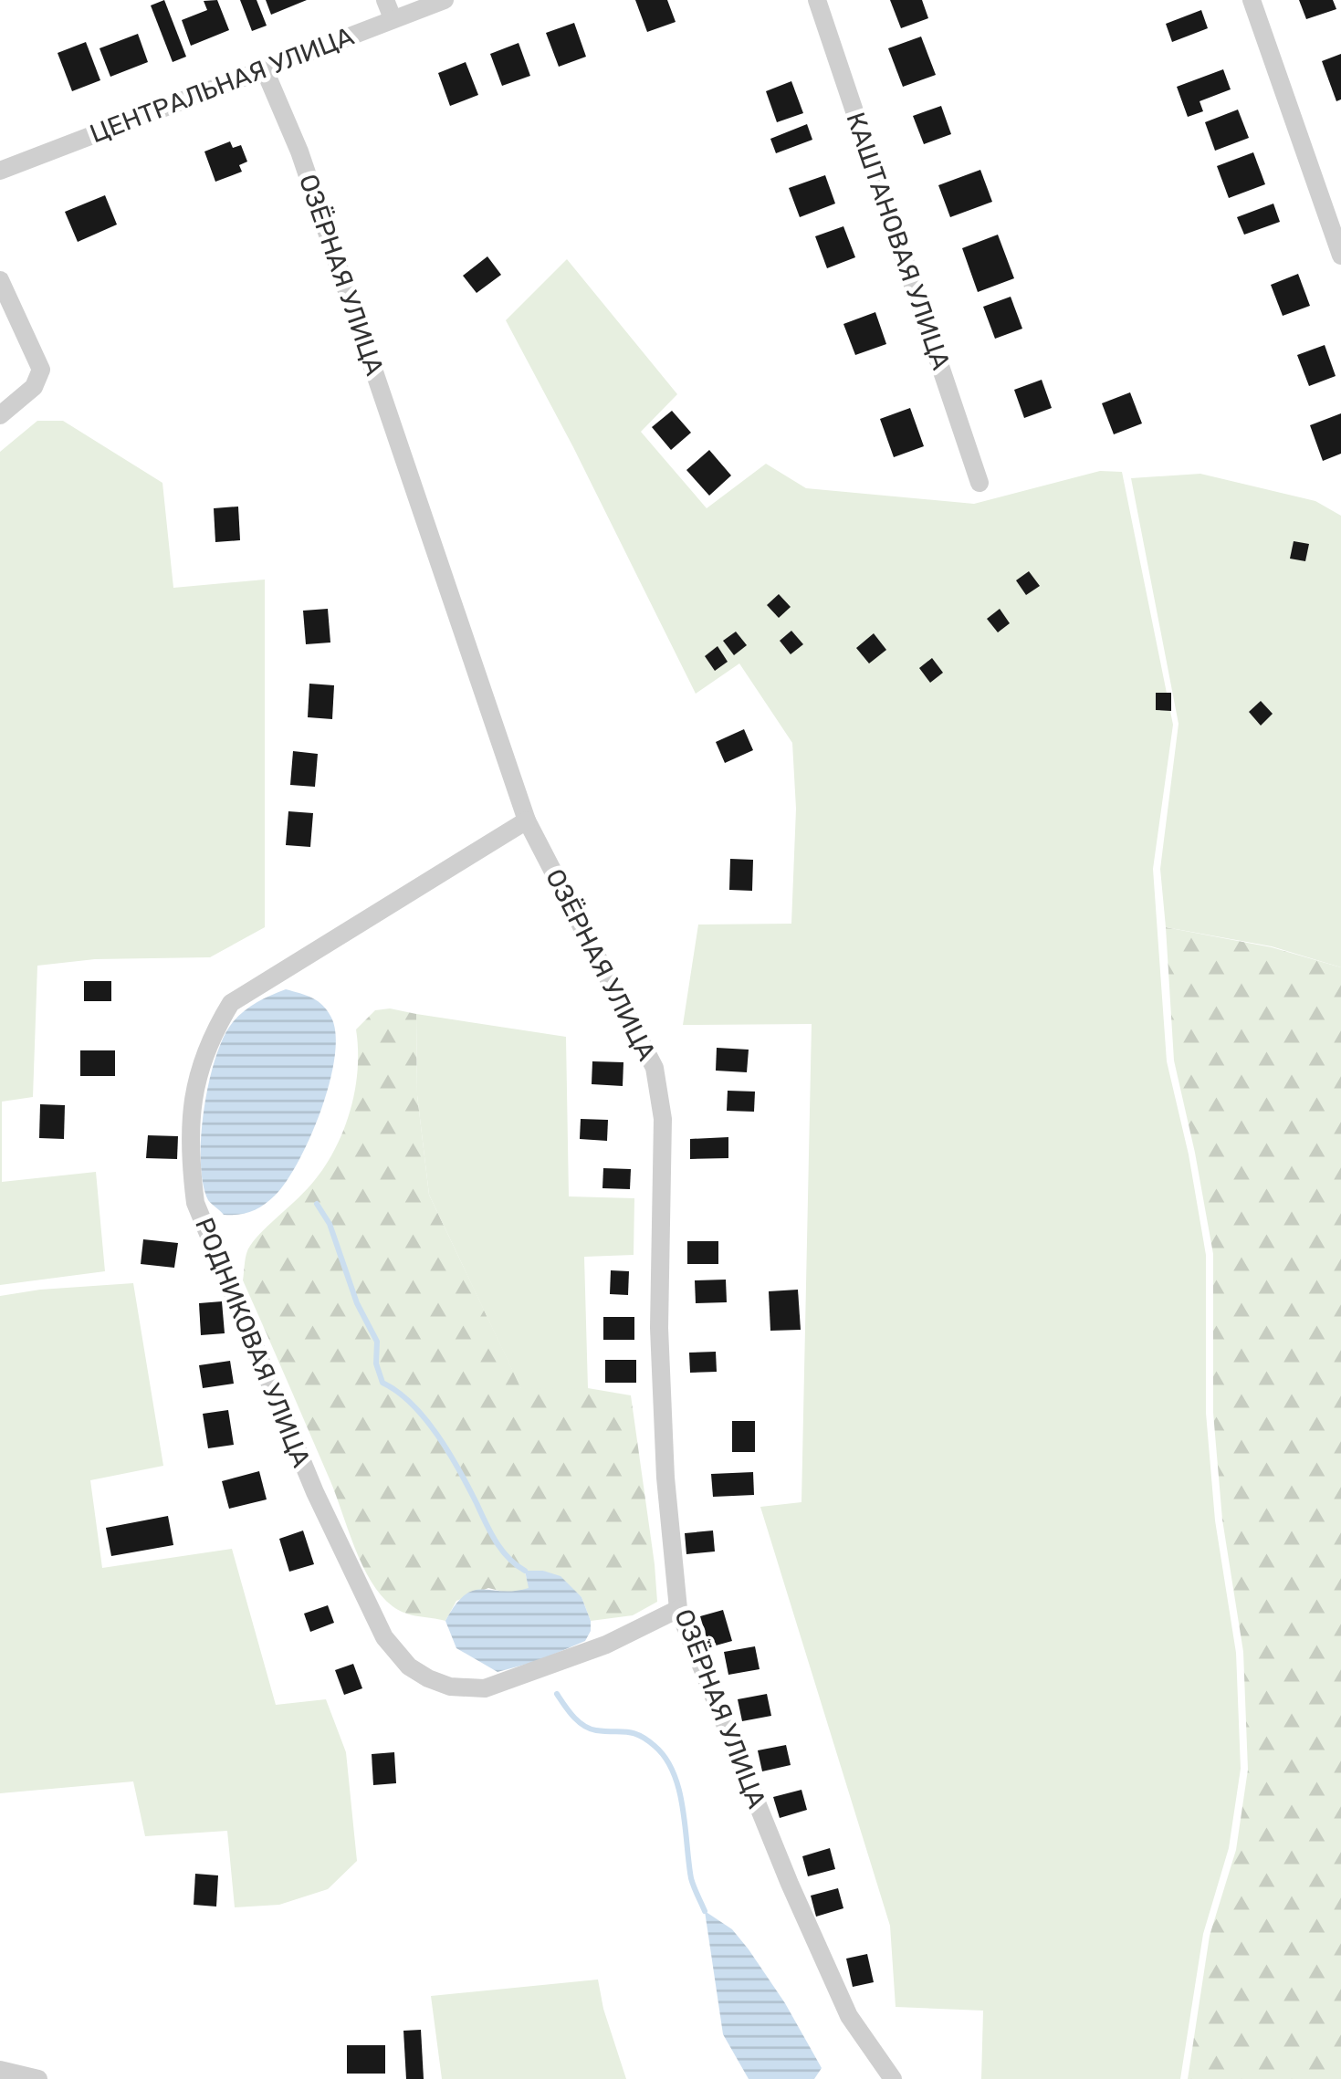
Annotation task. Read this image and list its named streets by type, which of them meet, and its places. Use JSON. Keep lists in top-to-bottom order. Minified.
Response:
{"streets":{"street":["ЦЕНТРАЛЬНАЯ УЛИЦА","КАШТАНОВАЯ УЛИЦА","ОЗЁРНАЯ УЛИЦА","РОДНИКОВАЯ УЛИЦА"]},"crossings":[["ЦЕНТРАЛЬНАЯ УЛИЦА","ОЗЁРНАЯ УЛИЦА"],["ОЗЁРНАЯ УЛИЦА","РОДНИКОВАЯ УЛИЦА"]]}
